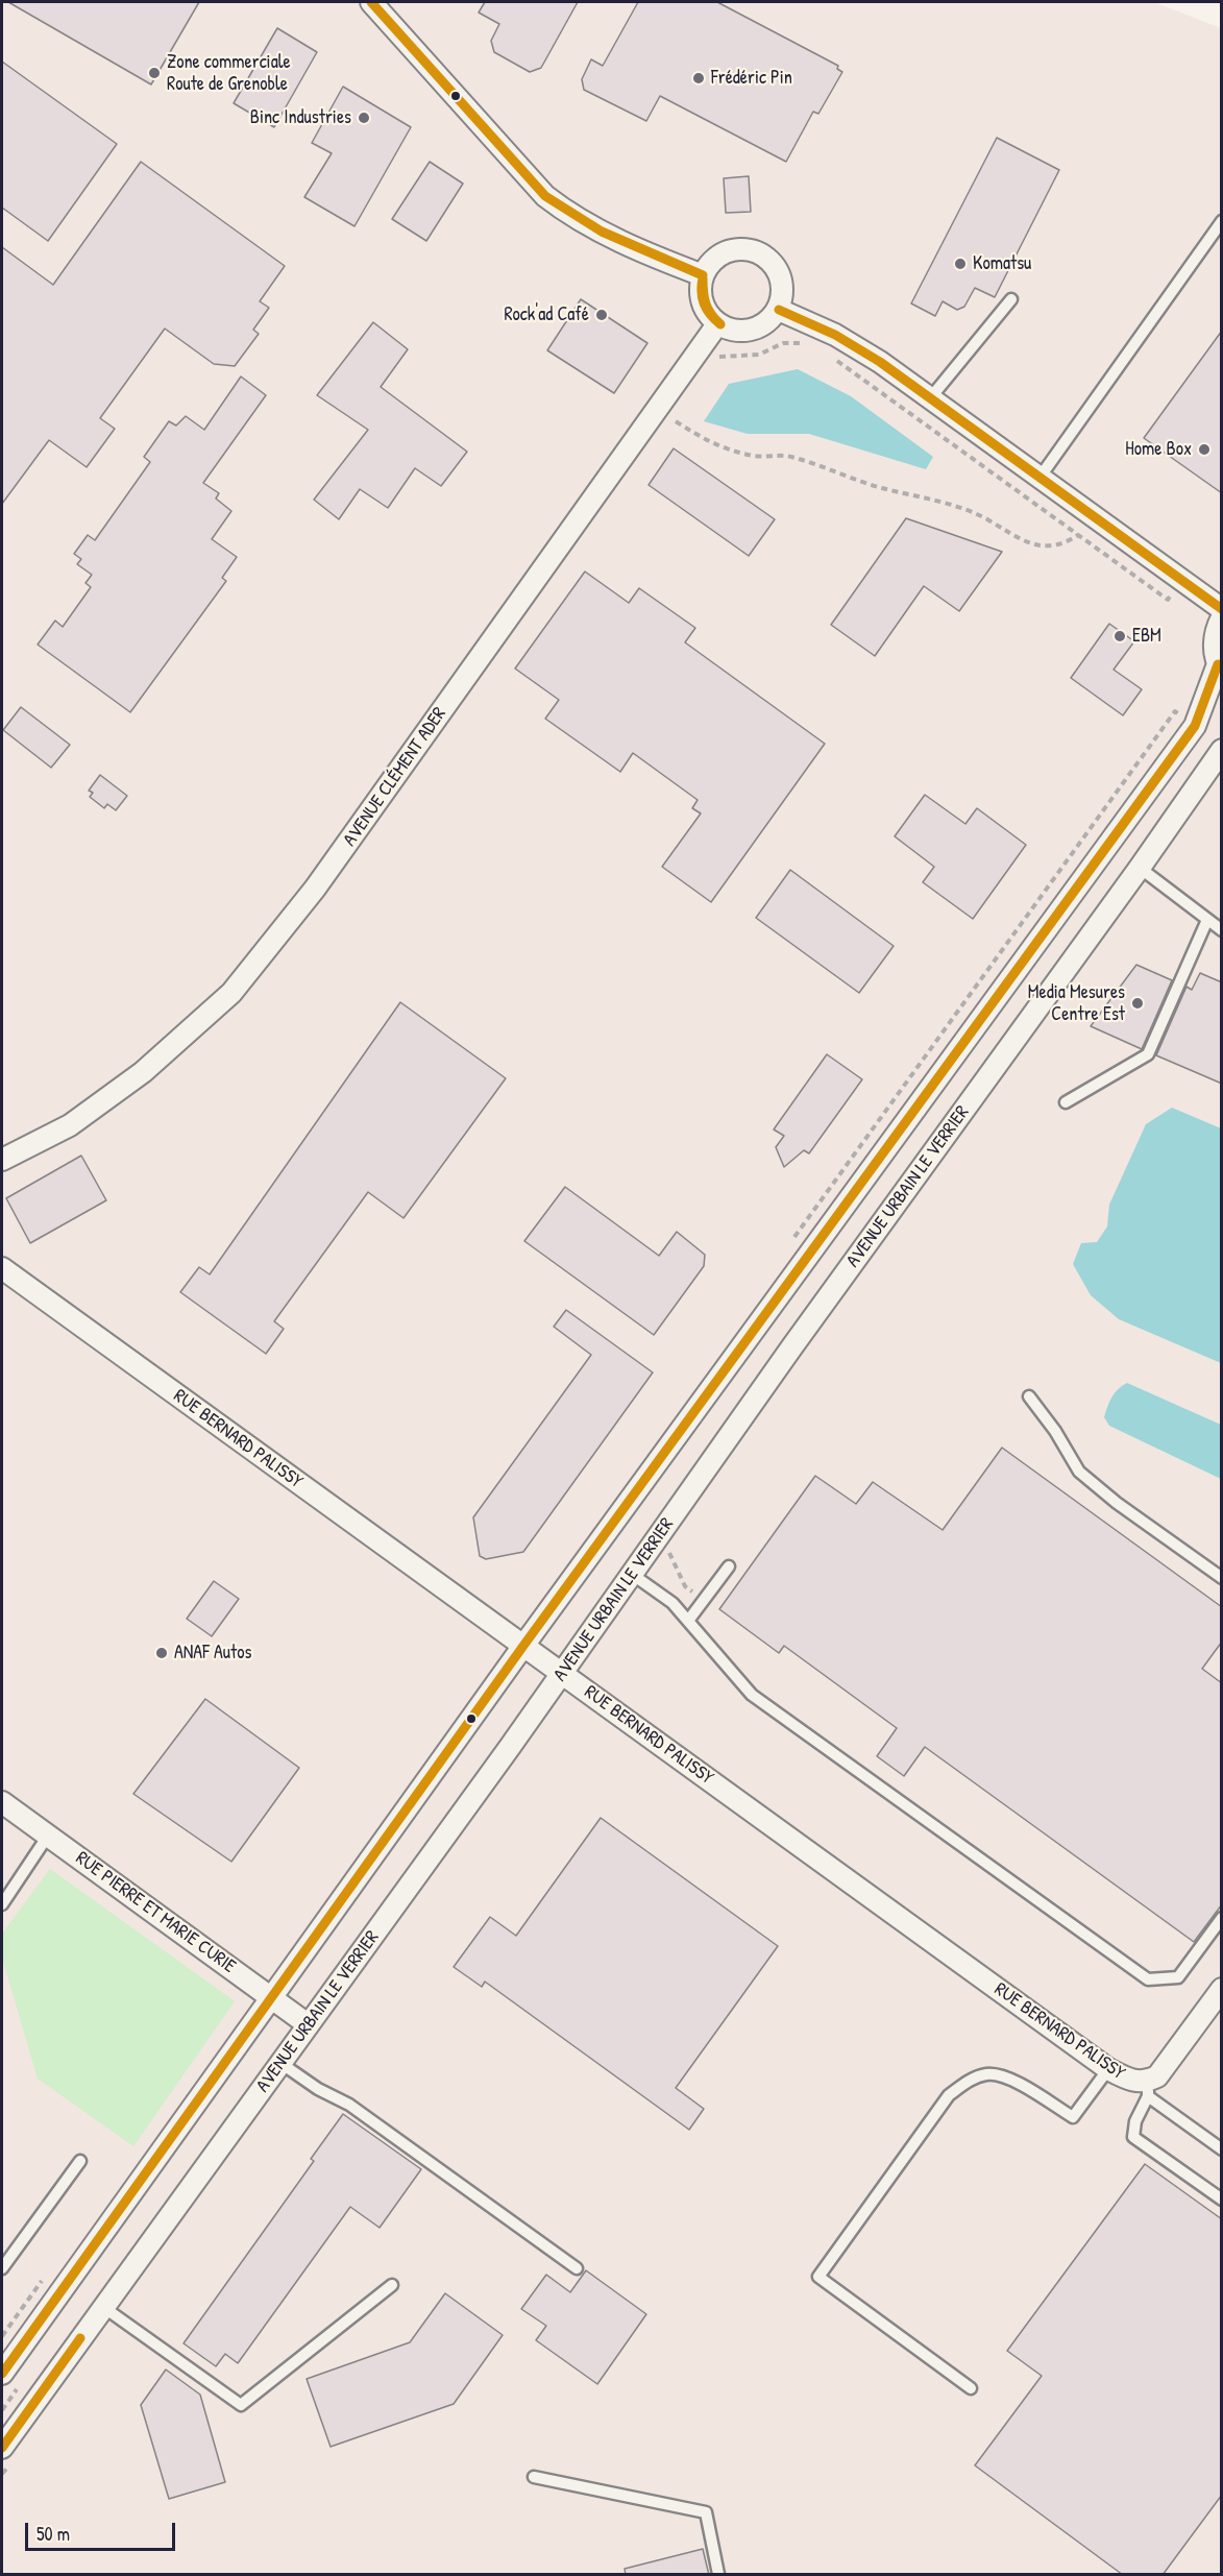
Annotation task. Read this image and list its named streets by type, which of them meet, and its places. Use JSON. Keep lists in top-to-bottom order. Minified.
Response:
{"streets":{"street":["AVENUE CLÉMENT ADER","AVENUE URBAIN LE VERRIER","RUE BERNARD PALISSY","RUE PIERRE ET MARIE CURIE"]},"crossings":[["AVENUE URBAIN LE VERRIER","RUE BERNARD PALISSY"],["AVENUE URBAIN LE VERRIER","RUE PIERRE ET MARIE CURIE"]],"places":["Zone commerciale Route de Grenoble","Frédéric Pin","Binc Industries","Komatsu","Rock'ad Café","Home Box","EBM","Media Mesures Centre Est","ANAF Autos"],"scale_bar":"50 m"}
